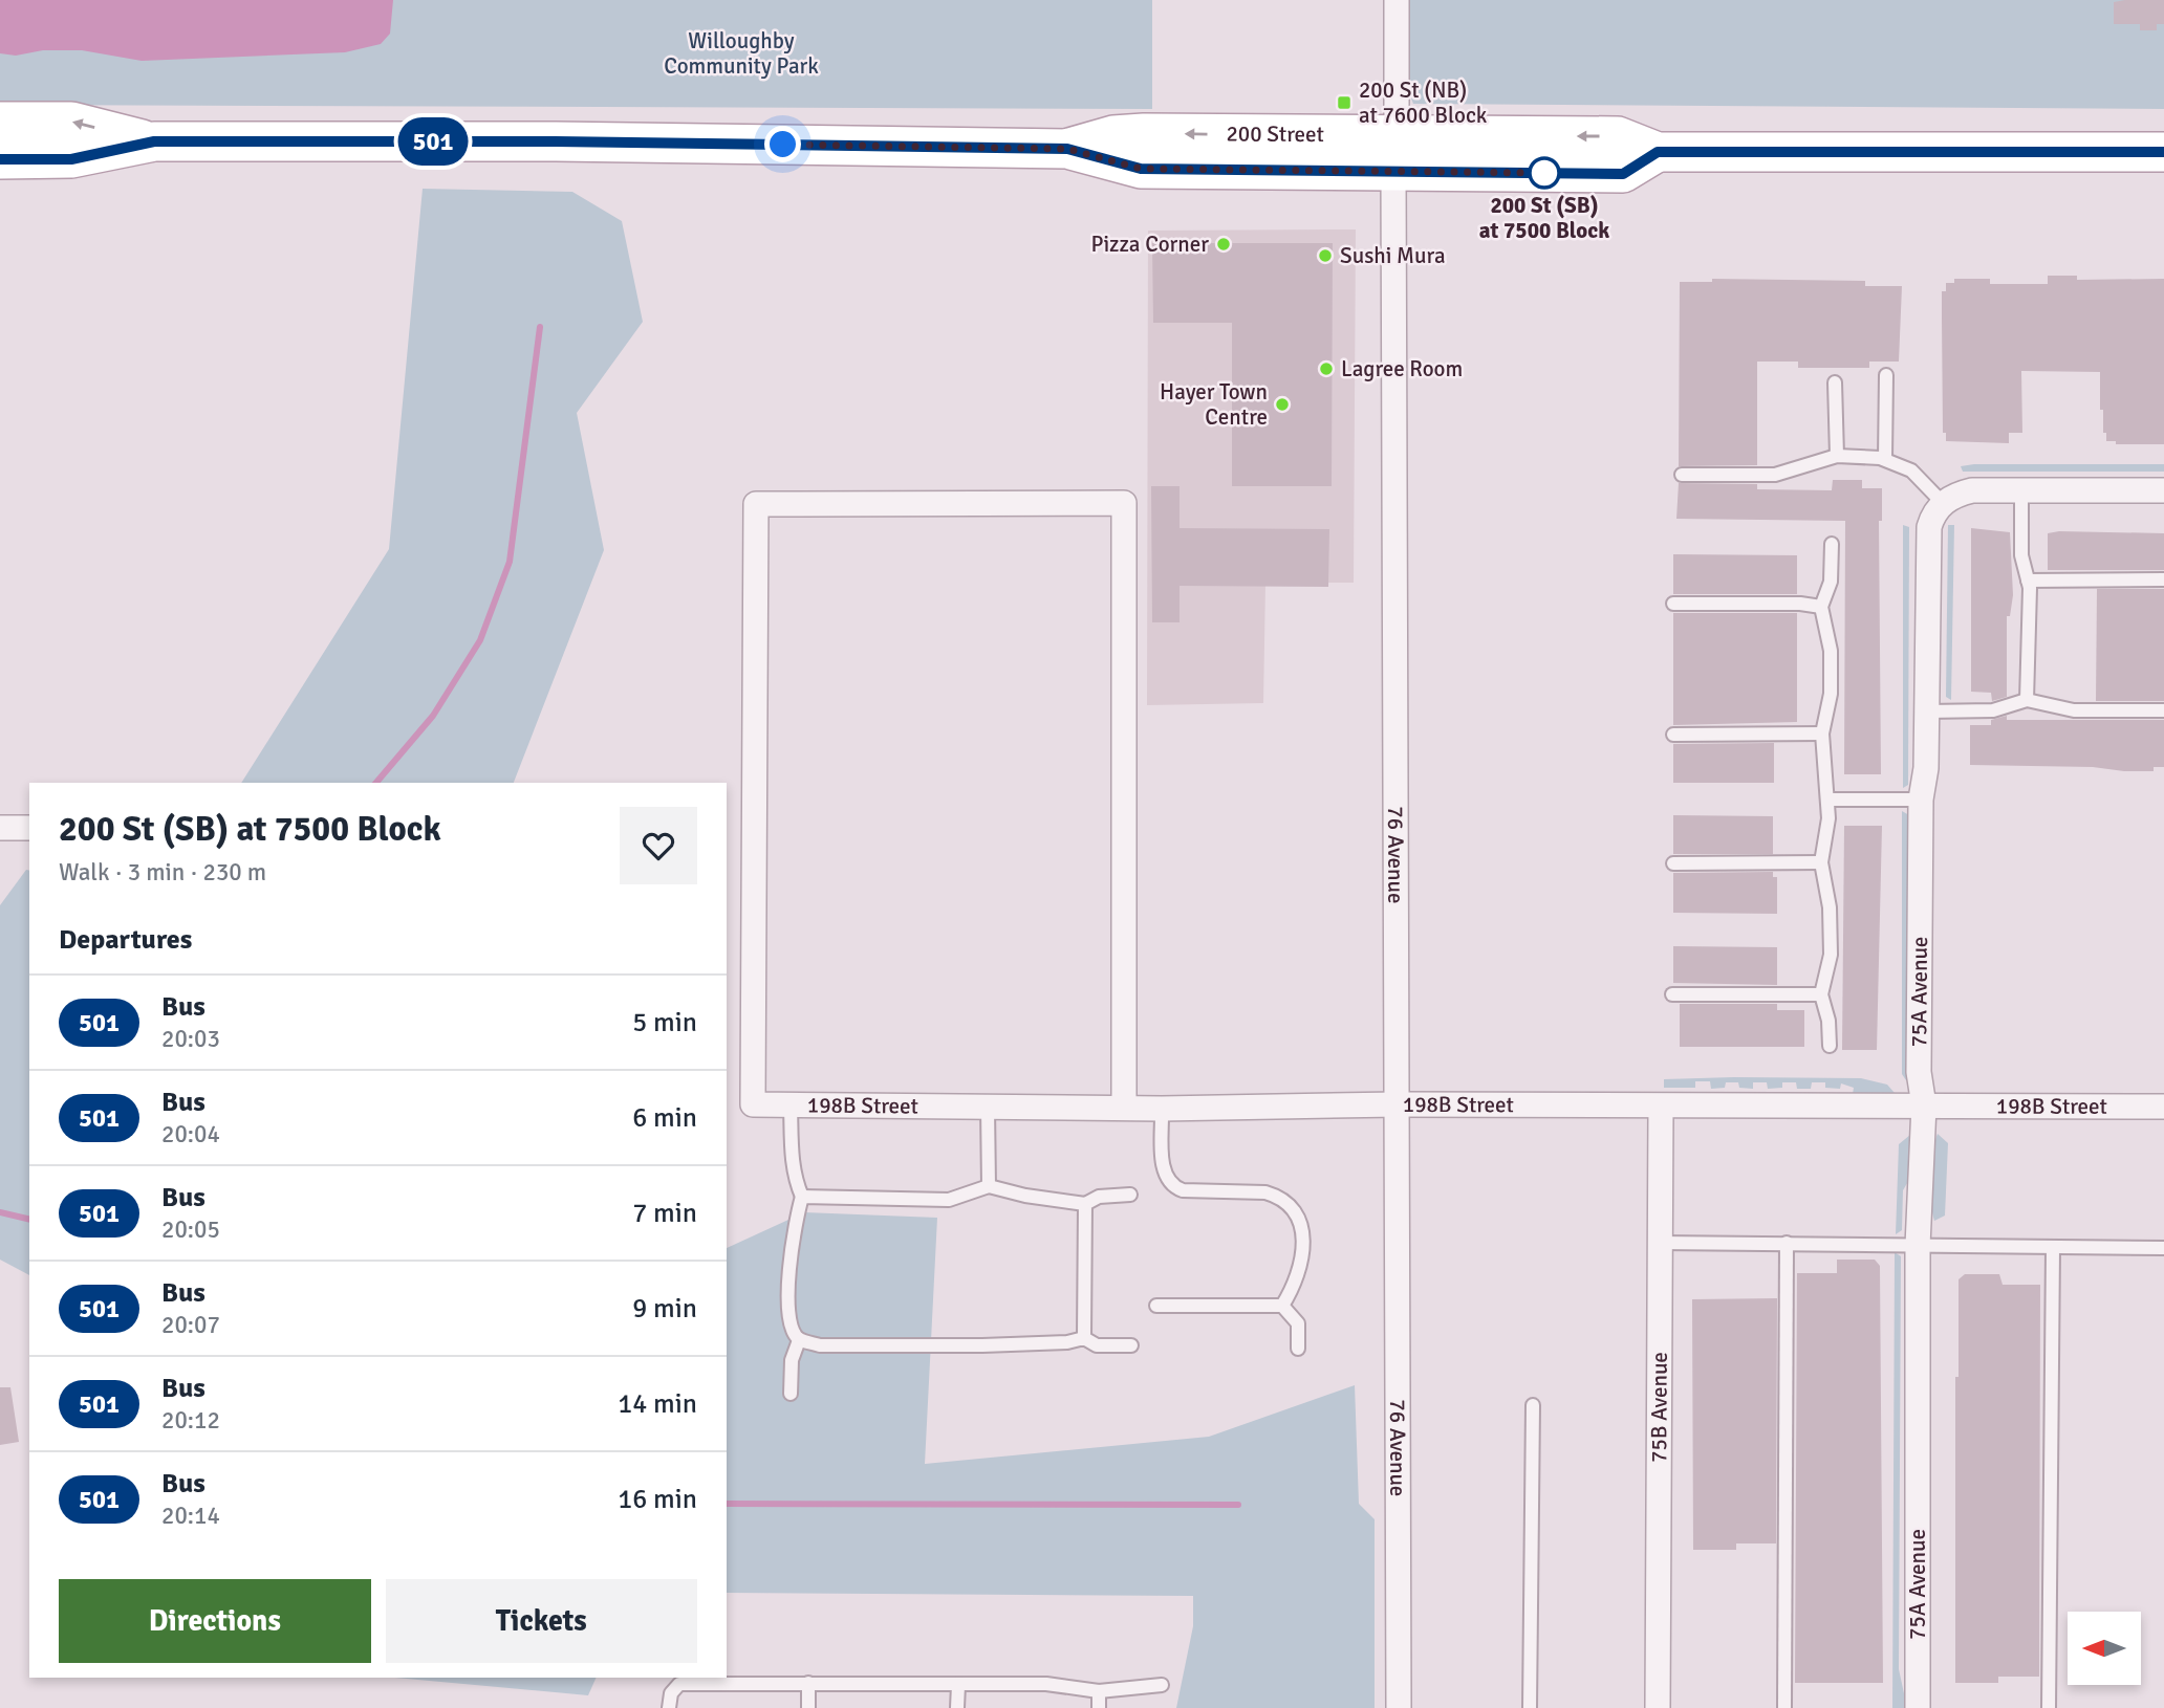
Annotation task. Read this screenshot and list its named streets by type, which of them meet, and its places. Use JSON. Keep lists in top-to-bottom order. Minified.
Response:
{"streets":{"main road":["200 Street"],"street":["76 Avenue","75A Avenue","198B Street","75B Avenue"]},"crossings":[["200 Street","76 Avenue"],["76 Avenue","198B Street"],["75A Avenue","198B Street"],["198B Street","75B Avenue"]],"parks":["Willoughby Community Park"],"places":{"transit":["200 St (NB) at 7600 Block"],"other":["200 St (SB) at 7500 Block","Pizza Corner","Sushi Mura","Lagree Room","Hayer Town Centre"]},"lines":["bus line 501"],"north":"left","page":{"on_map":"501","heading":[["200 St (SB) at 7500 Block","Walk · 3 min · 230 m"],"Departures"],"list":[{"mark":"501","name":"Bus","note":"20:03","value":"5 min"},{"mark":"501","name":"Bus","note":"20:04","value":"6 min"},{"mark":"501","name":"Bus","note":"20:05","value":"7 min"},{"mark":"501","name":"Bus","note":"20:07","value":"9 min"},{"mark":"501","name":"Bus","note":"20:12","value":"14 min"},{"mark":"501","name":"Bus","note":"20:14","value":"16 min"}],"buttons":["Directions","Tickets"]}}
